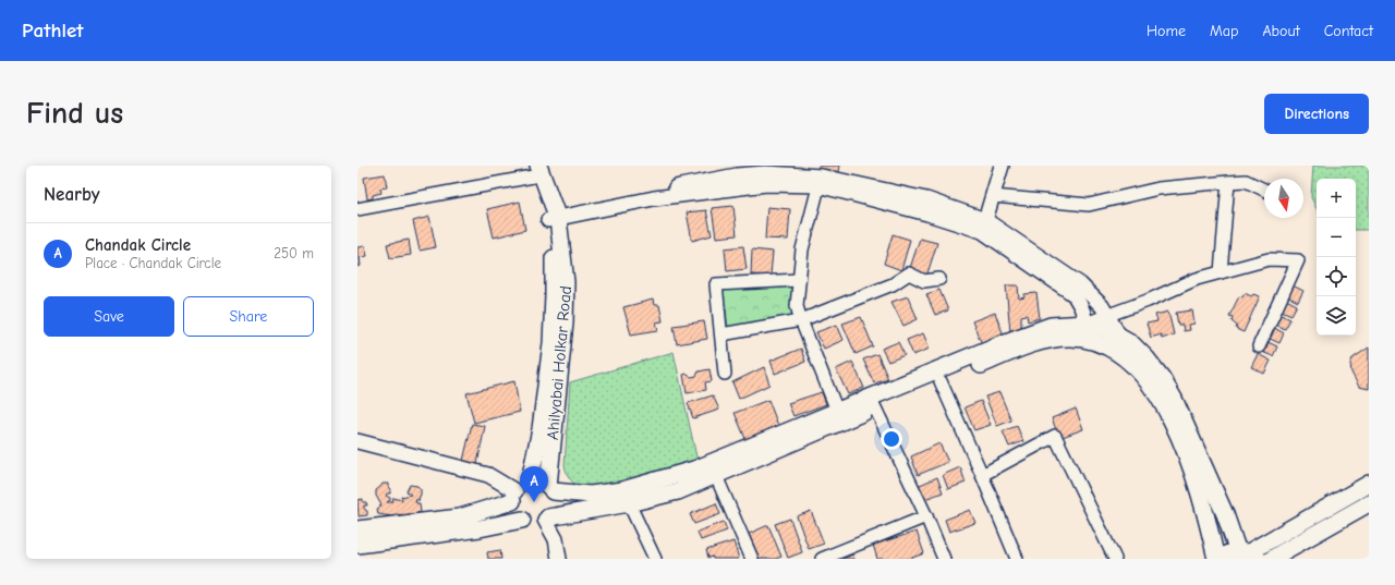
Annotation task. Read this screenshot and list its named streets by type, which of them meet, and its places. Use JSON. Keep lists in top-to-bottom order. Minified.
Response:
{"streets":{"main road":["Ahilyabai Holkar Road"]},"north":"bottom","page":{"header":"Pathlet","nav":["Home","Map","About","Contact"],"buttons":["Directions",["Save","Share"]],"title":"Find us","heading":"Nearby","map_buttons":["+","−"],"list":[{"mark":"A","name":"Chandak Circle","note":"Place · Chandak Circle","value":"250 m"}],"pins":"A"}}
